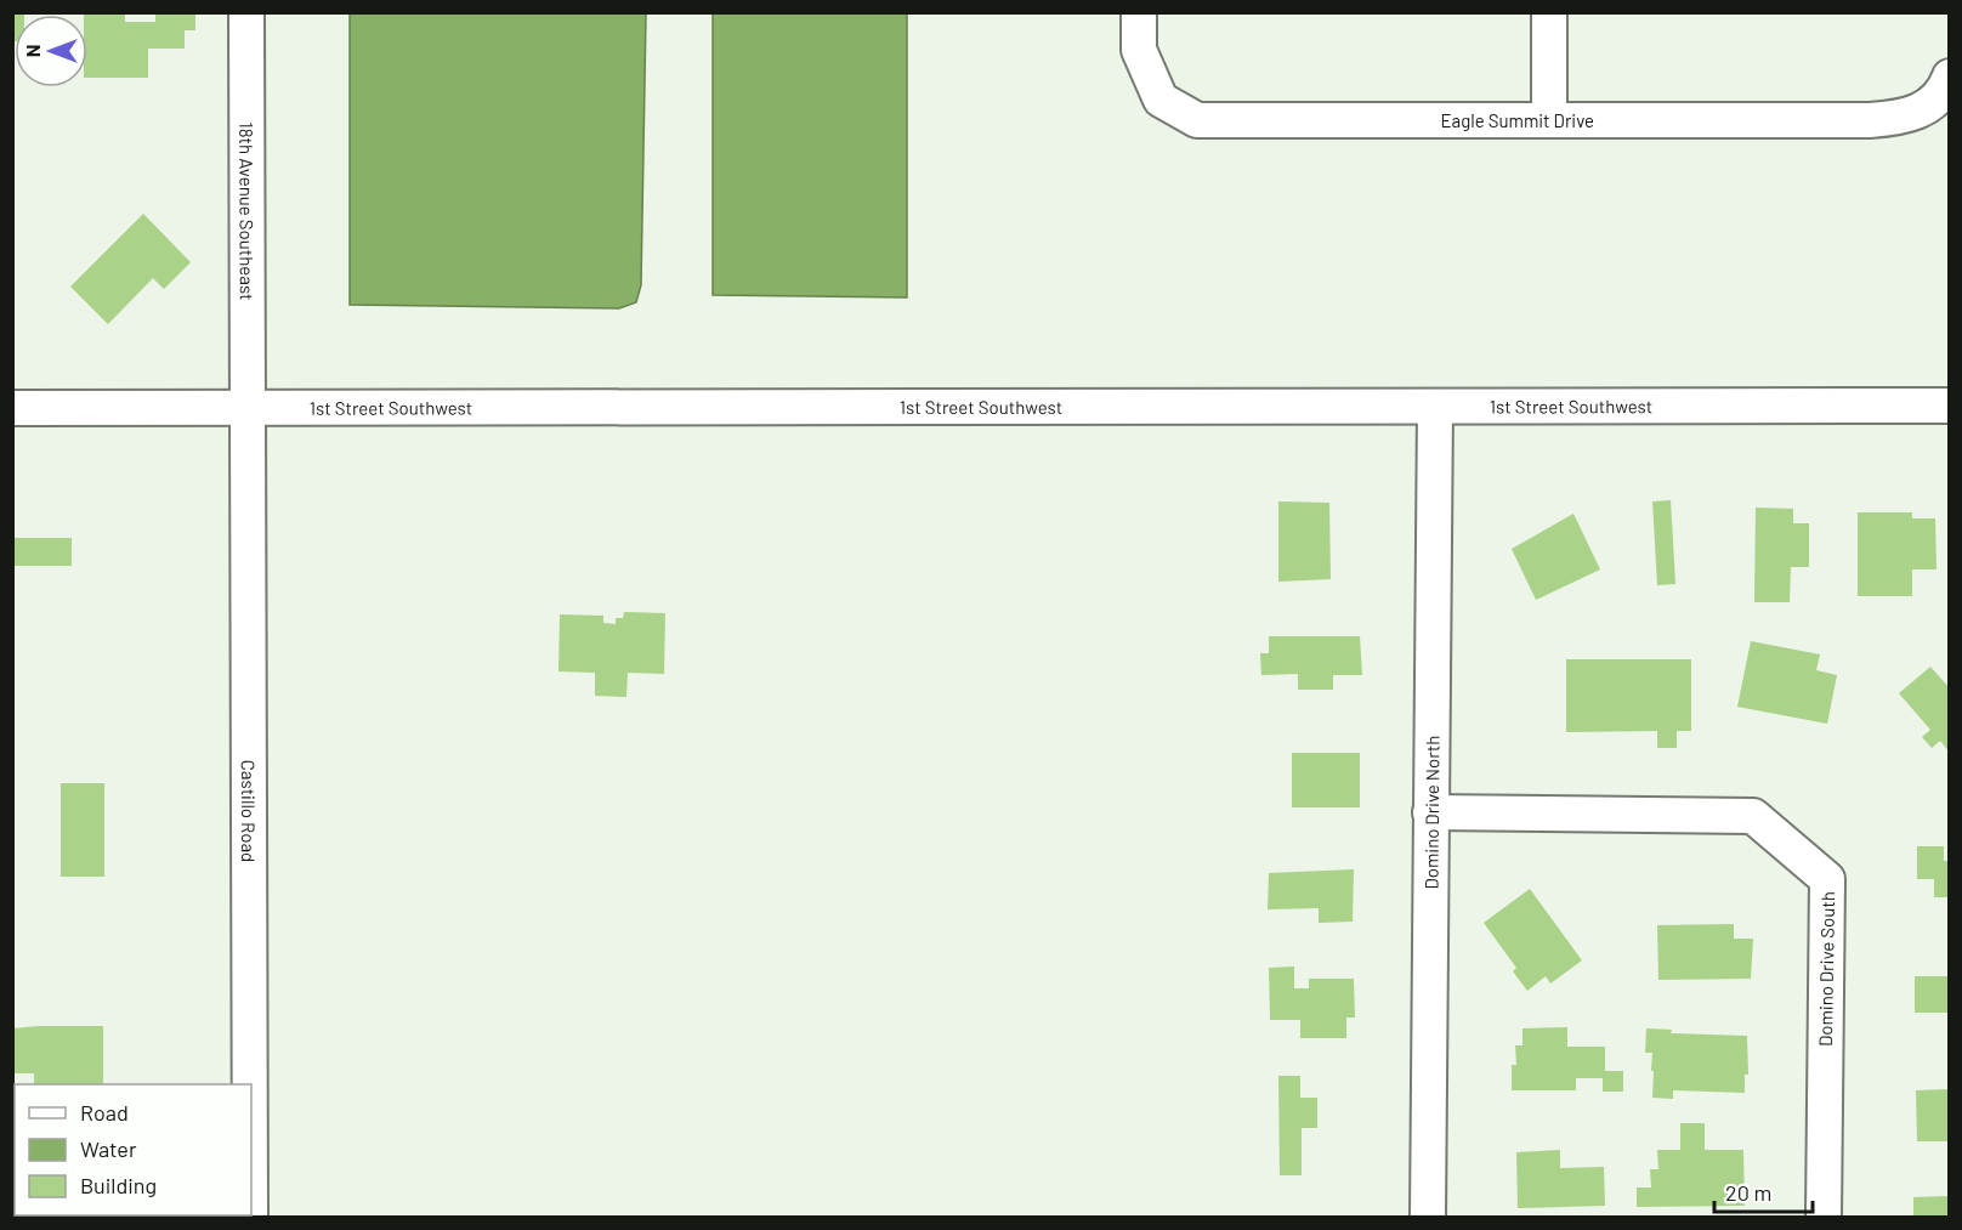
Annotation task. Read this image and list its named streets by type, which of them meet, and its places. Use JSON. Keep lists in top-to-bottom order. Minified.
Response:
{"streets":{"street":["Eagle Summit Drive","18th Avenue Southeast","1st Street Southwest","Castillo Road","Domino Drive North","Domino Drive South"]},"crossings":[["18th Avenue Southeast","1st Street Southwest"],["18th Avenue Southeast","Castillo Road"],["1st Street Southwest","Castillo Road"],["1st Street Southwest","Domino Drive North"],["Domino Drive North","Domino Drive South"]],"legend":["Road","Water","Building"],"scale_bar":"20 m","north":"left"}
